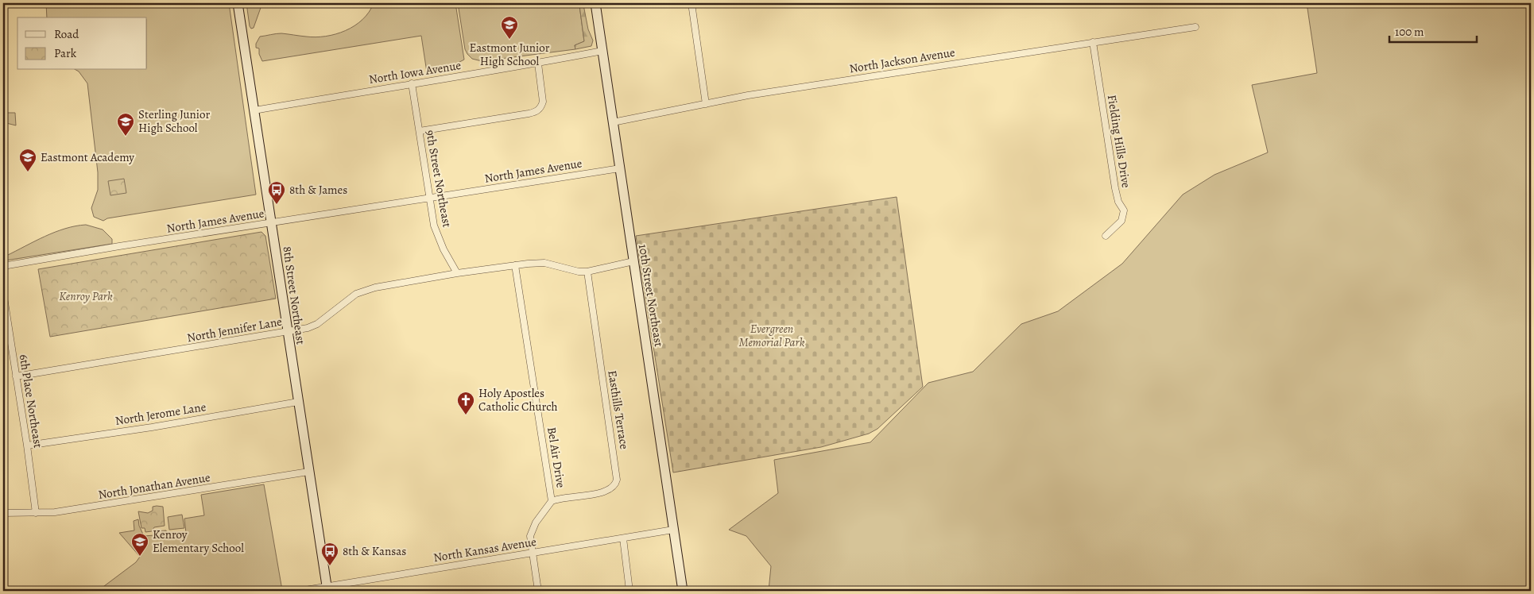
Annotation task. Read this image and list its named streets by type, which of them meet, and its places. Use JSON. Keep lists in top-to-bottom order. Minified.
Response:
{"streets":{"main road":["8th Street Northeast","10th Street Northeast"],"street":["North Jackson Avenue","North Iowa Avenue","Fielding Hills Drive","North James Avenue","9th Street Northeast","North Jennifer Lane","6th Place Northeast","Easthills Terrace","North Jerome Lane","Bel Air Drive","North Jonathan Avenue","North Kansas Avenue"]},"crossings":[["North Jackson Avenue","Fielding Hills Drive"],["North Jackson Avenue","10th Street Northeast"],["North Iowa Avenue","9th Street Northeast"],["North Iowa Avenue","8th Street Northeast"],["North Iowa Avenue","10th Street Northeast"],["North James Avenue","9th Street Northeast"],["North James Avenue","8th Street Northeast"],["North James Avenue","10th Street Northeast"],["9th Street Northeast","North Jennifer Lane"],["8th Street Northeast","North Jennifer Lane"],["8th Street Northeast","North Jerome Lane"],["8th Street Northeast","North Jonathan Avenue"],["8th Street Northeast","North Kansas Avenue"],["10th Street Northeast","North Jennifer Lane"],["10th Street Northeast","North Kansas Avenue"],["North Jennifer Lane","6th Place Northeast"],["North Jennifer Lane","Easthills Terrace"],["North Jennifer Lane","Bel Air Drive"],["6th Place Northeast","North Jerome Lane"],["6th Place Northeast","North Jonathan Avenue"],["Easthills Terrace","Bel Air Drive"],["Bel Air Drive","North Kansas Avenue"]],"parks":["Kenroy Park","Evergreen Memorial Park"],"places":{"school or university":["Eastmont Junior High School","Sterling Junior High School","Eastmont Academy","Kenroy Elementary School"],"bus stop":["8th & James","8th & Kansas"],"church":["Holy Apostles Catholic Church"]},"legend":["Road","Park"],"scale_bar":"100 m"}
